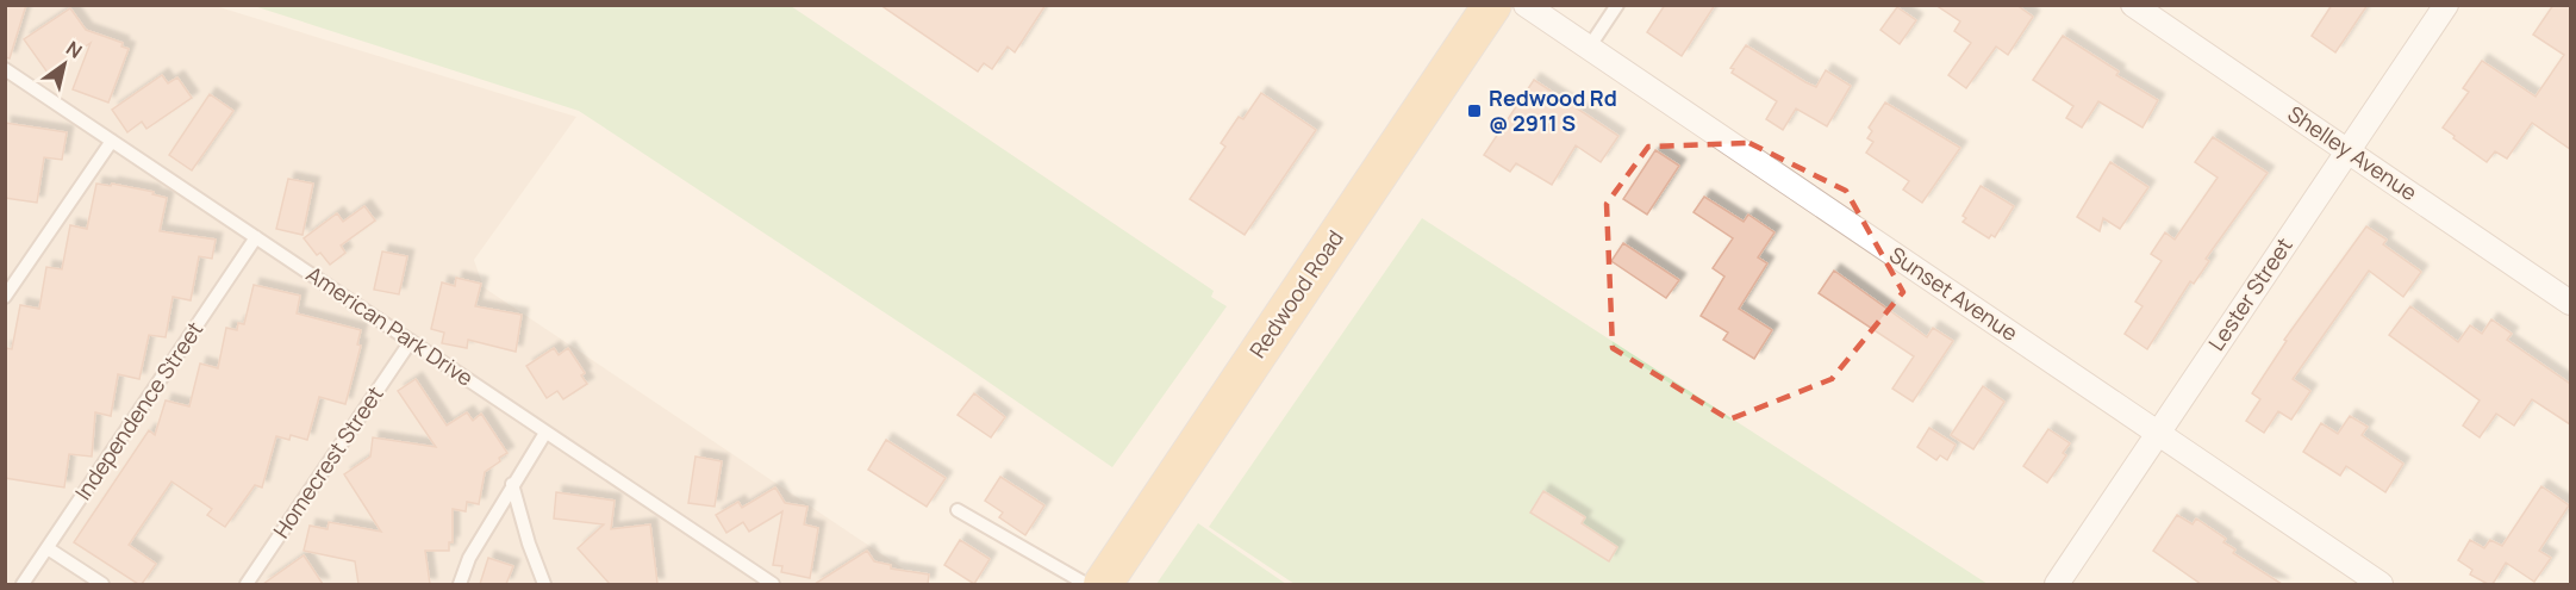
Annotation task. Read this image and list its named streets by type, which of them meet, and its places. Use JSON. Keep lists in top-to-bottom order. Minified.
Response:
{"streets":{"main road":["Redwood Road"],"street":["Shelley Avenue","Sunset Avenue","Lester Street"],"lane":["American Park Drive","Independence Street","Homecrest Street"]},"crossings":[["Shelley Avenue","Lester Street"],["Sunset Avenue","Lester Street"],["American Park Drive","Independence Street"],["American Park Drive","Homecrest Street"]],"places":{"transit":["Redwood Rd @ 2911 S"]},"north":"top right"}
